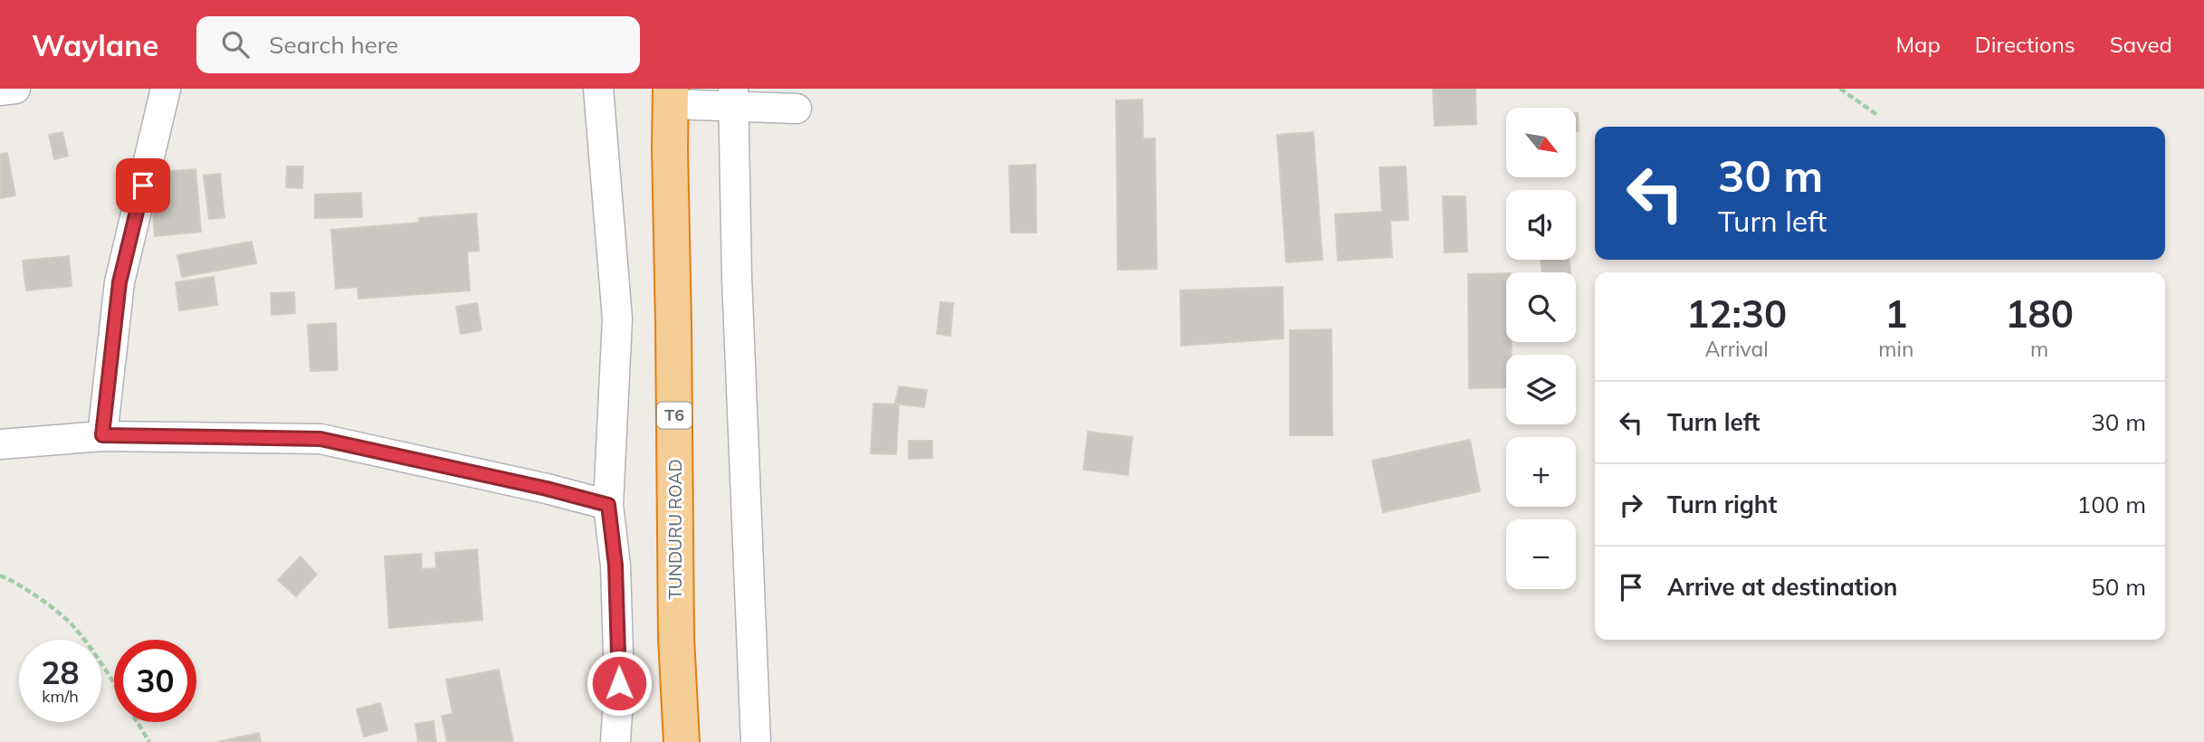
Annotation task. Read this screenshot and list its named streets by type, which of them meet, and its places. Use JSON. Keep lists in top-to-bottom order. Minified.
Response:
{"streets":{"highway":["T6","TUNDURU ROAD"]},"north":"bottom right","page":{"header":"Waylane","search":"Search here","nav":["Map","Directions","Saved"],"map_buttons":["+","−"],"turn":["30 m","Turn left"],"eta":["12:30","Arrival","1","min","180","m"],"list":[{"name":"Turn left","value":"30 m"},{"name":"Turn right","value":"100 m"},{"name":"Arrive at destination","value":"50 m"}],"speed":"28 km/h","limit":"30"}}
